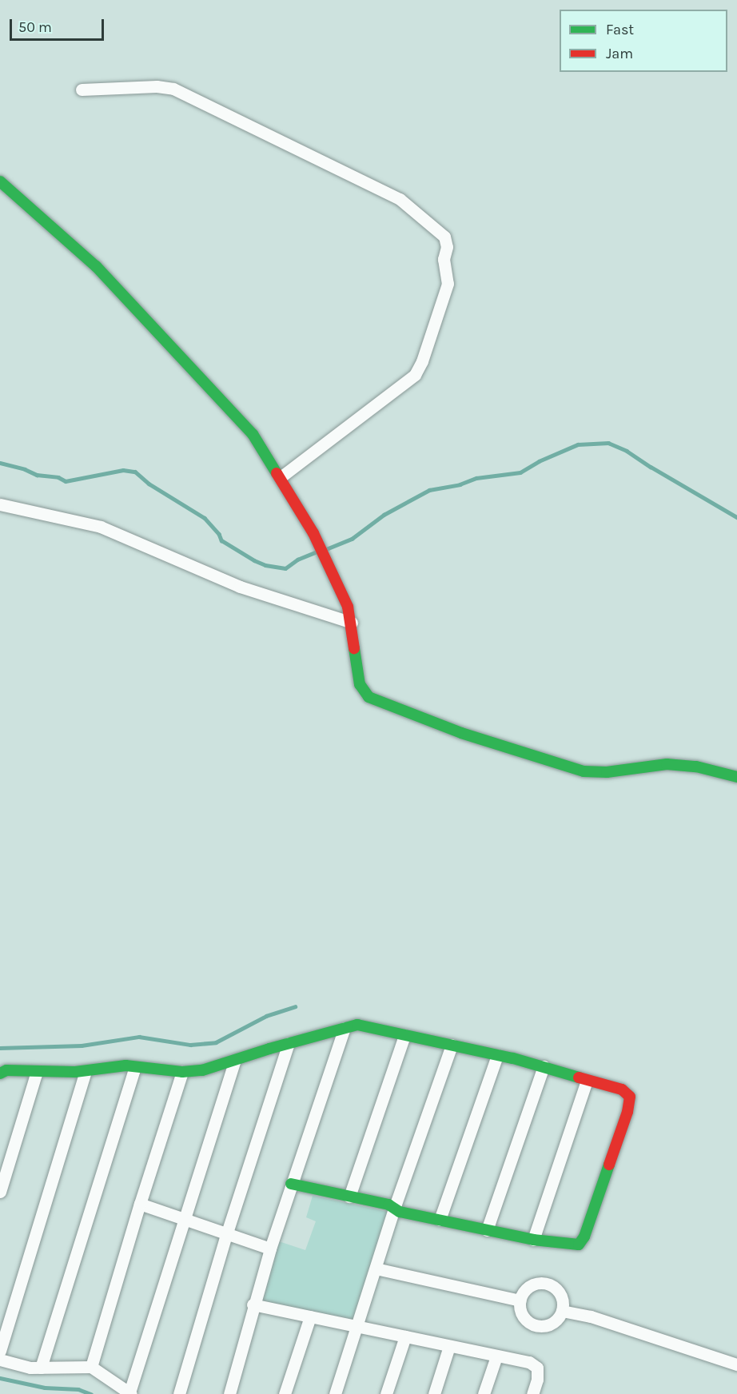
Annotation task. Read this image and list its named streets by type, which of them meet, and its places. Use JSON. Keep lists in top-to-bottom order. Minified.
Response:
{"legend":["Fast","Jam"],"scale_bar":"50 m"}
